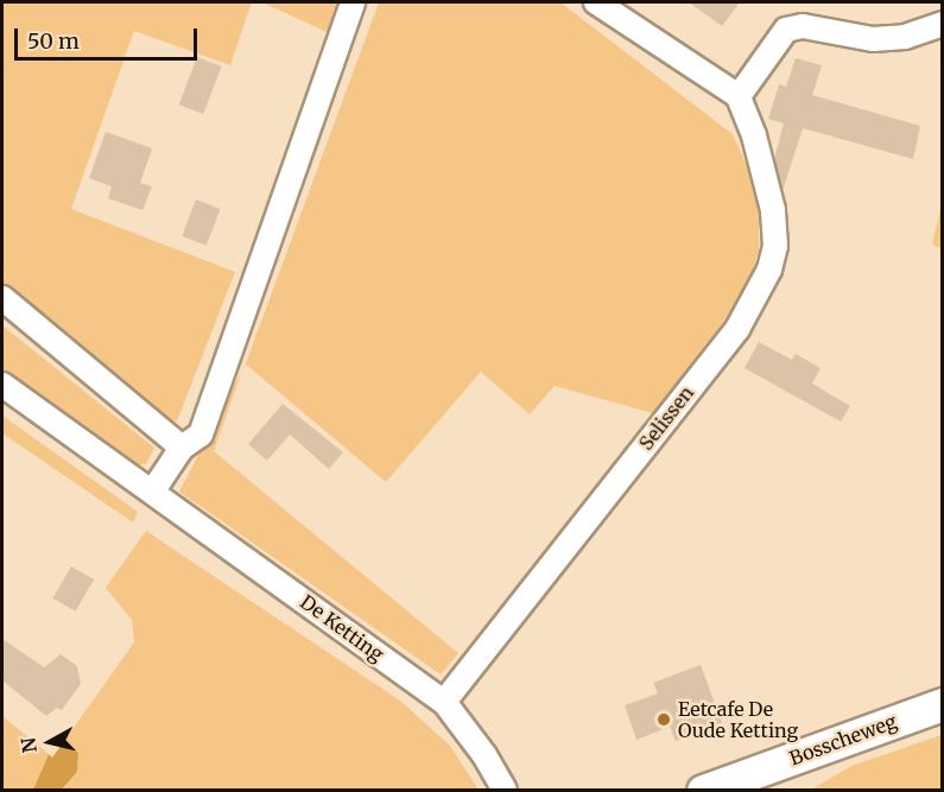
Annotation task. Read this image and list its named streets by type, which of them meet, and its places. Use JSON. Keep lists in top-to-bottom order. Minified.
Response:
{"streets":{"main road":["Bosscheweg"],"street":["Selissen","De Ketting"]},"crossings":[["Selissen","De Ketting"]],"places":["Eetcafe De Oude Ketting"],"scale_bar":"50 m","north":"left"}
